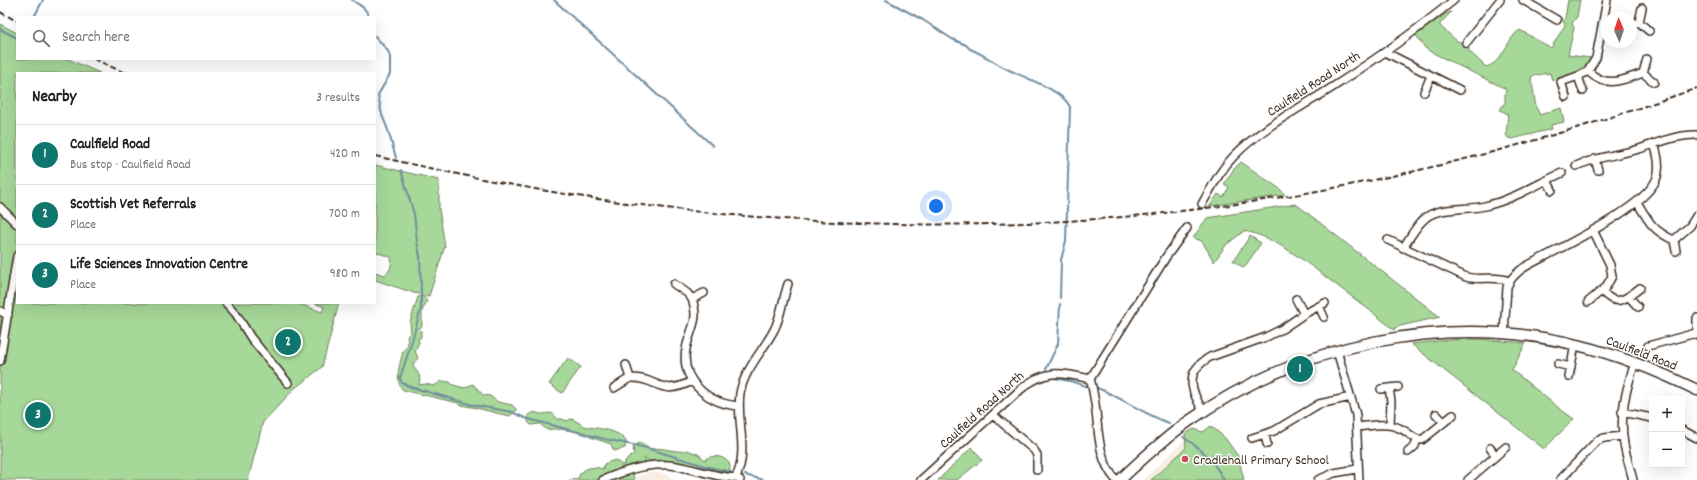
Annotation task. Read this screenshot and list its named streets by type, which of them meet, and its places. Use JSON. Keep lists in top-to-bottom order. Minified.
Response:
{"streets":{"street":["Caulfield Road North","Caulfield Road"]},"places":["Cradlehall Primary School"],"north":"top","page":{"search":"Search here","heading":["Nearby","3 results"],"list":[{"mark":"1","name":"Caulfield Road","note":"Bus stop · Caulfield Road","value":"420 m"},{"mark":"2","name":"Scottish Vet Referrals","note":"Place","value":"700 m"},{"mark":"3","name":"Life Sciences Innovation Centre","note":"Place","value":"980 m"}],"pins":["2","1","3"],"map_buttons":["+","−"]}}
